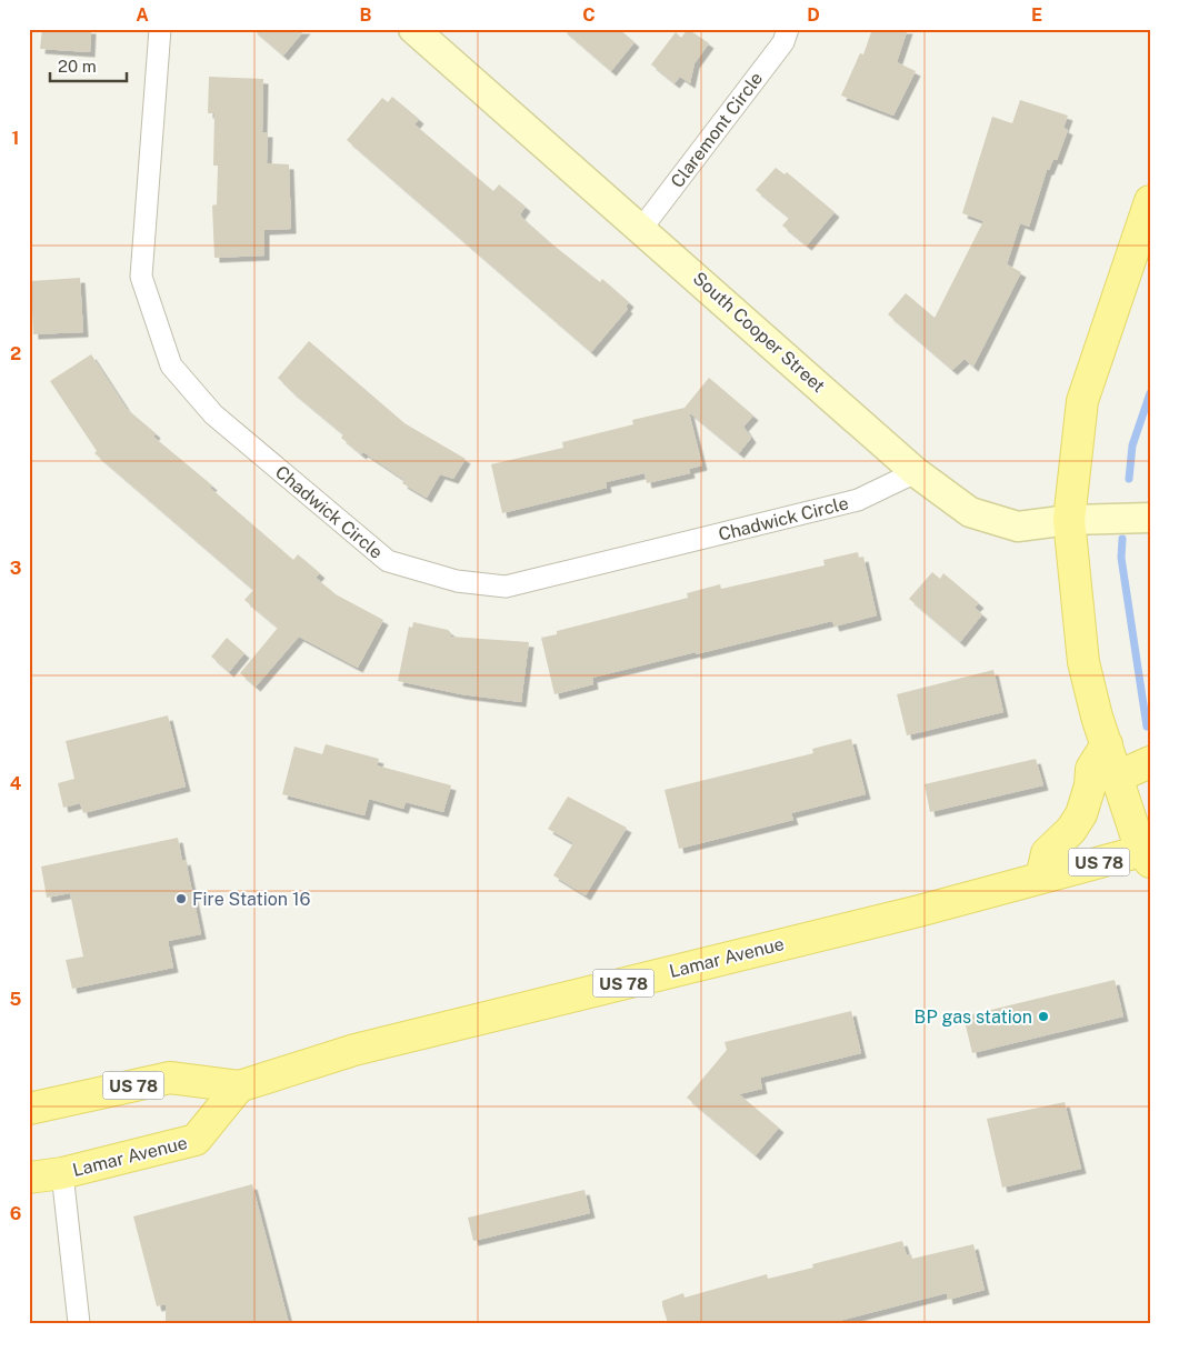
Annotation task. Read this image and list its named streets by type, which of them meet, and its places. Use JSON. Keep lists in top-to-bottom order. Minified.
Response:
{"streets":{"main road":["US 78","Lamar Avenue"],"street":["Claremont Circle","South Cooper Street","Chadwick Circle"]},"crossings":[["Claremont Circle","South Cooper Street"],["South Cooper Street","Chadwick Circle"]],"places":["Fire Station 16","BP gas station"],"scale_bar":"20 m","grid":{"columns":["A","B","C","D","E"],"rows":["1","2","3","4","5","6"]}}
